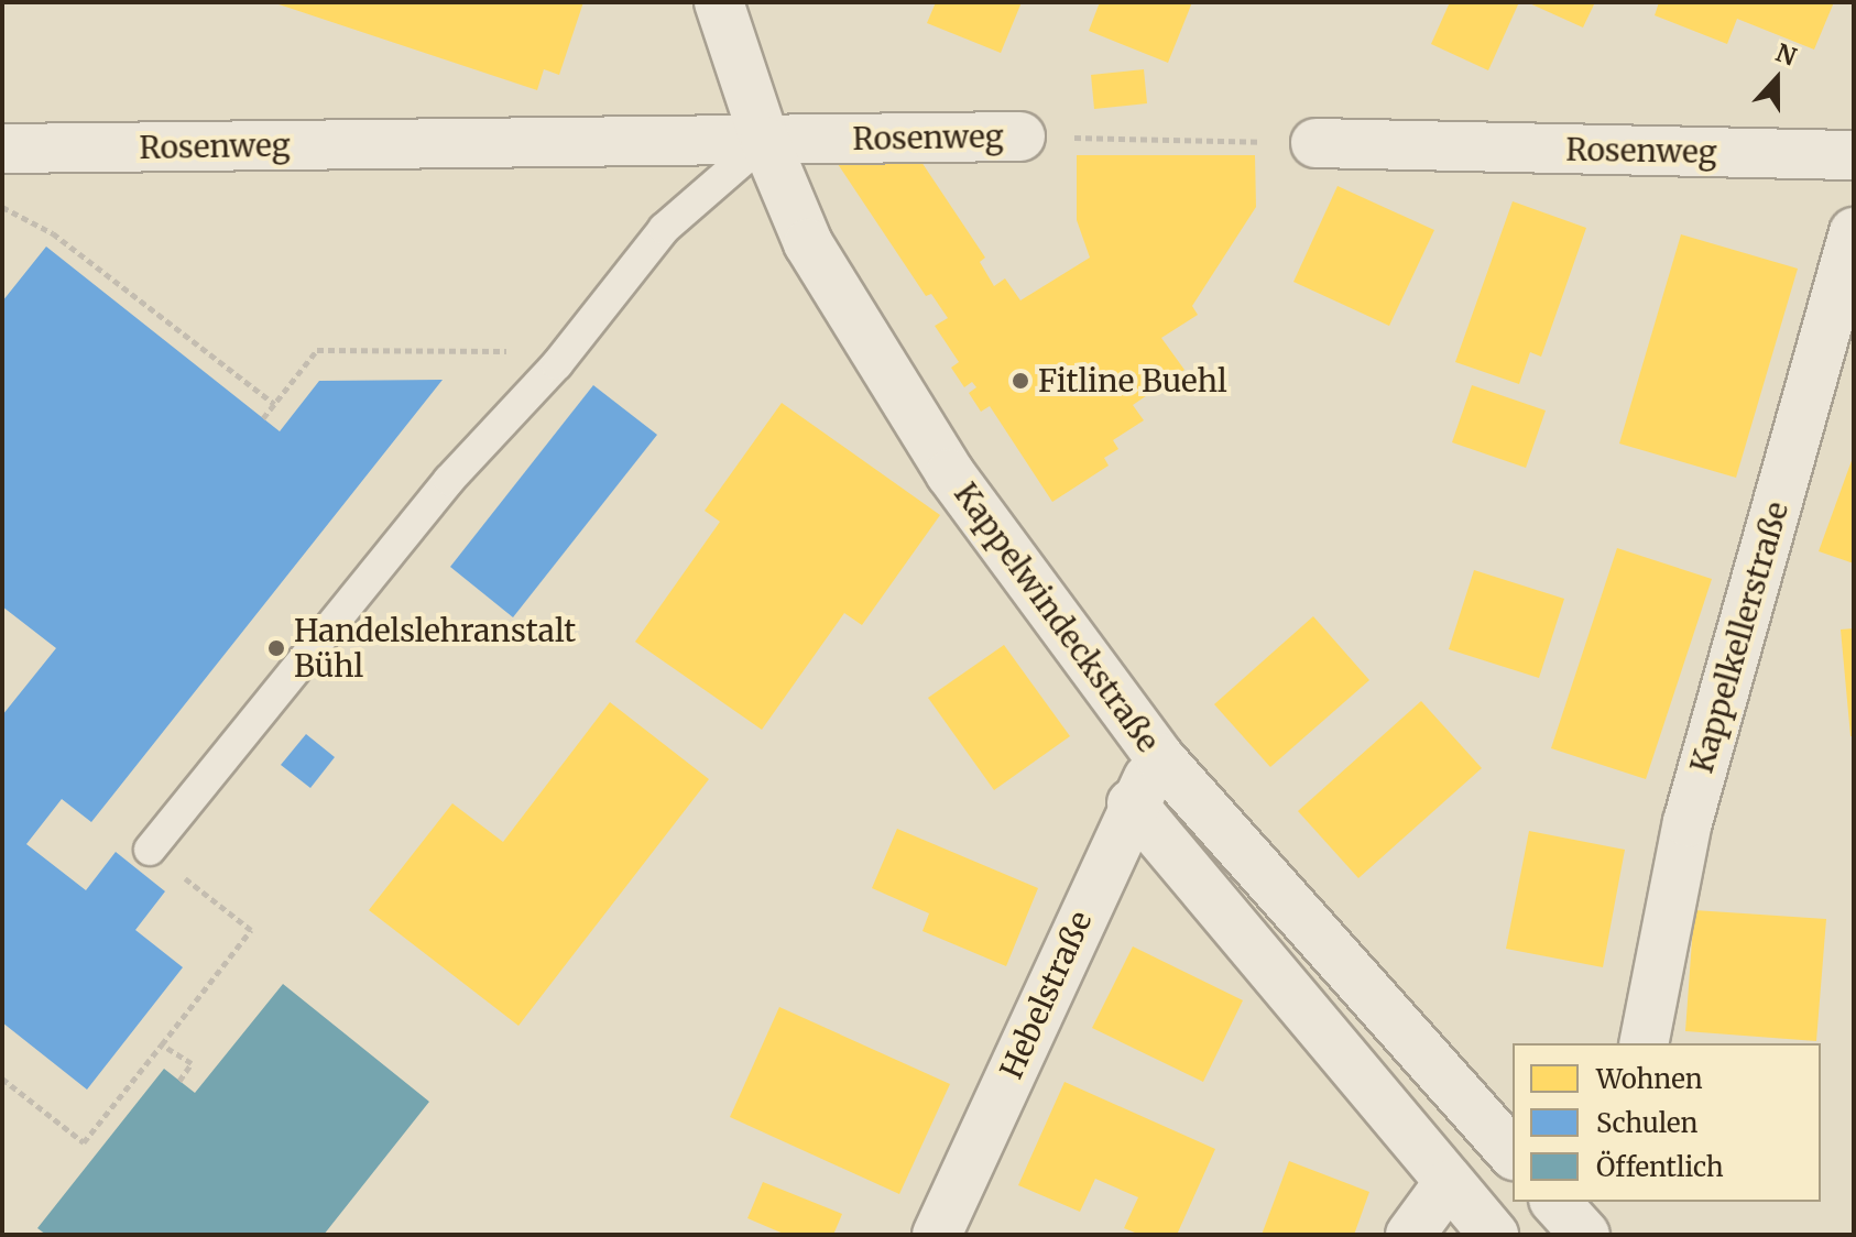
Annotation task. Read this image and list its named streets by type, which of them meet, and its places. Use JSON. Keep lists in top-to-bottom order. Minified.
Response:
{"streets":{"street":["Rosenweg","Kappelwindeckstraße","Kappelkellerstraße","Hebelstraße"]},"crossings":[["Rosenweg","Kappelwindeckstraße"],["Kappelwindeckstraße","Hebelstraße"]],"places":["Fitline Buehl","Handelslehranstalt Bühl"],"legend":["Wohnen","Schulen","Öffentlich"],"north":"top"}
